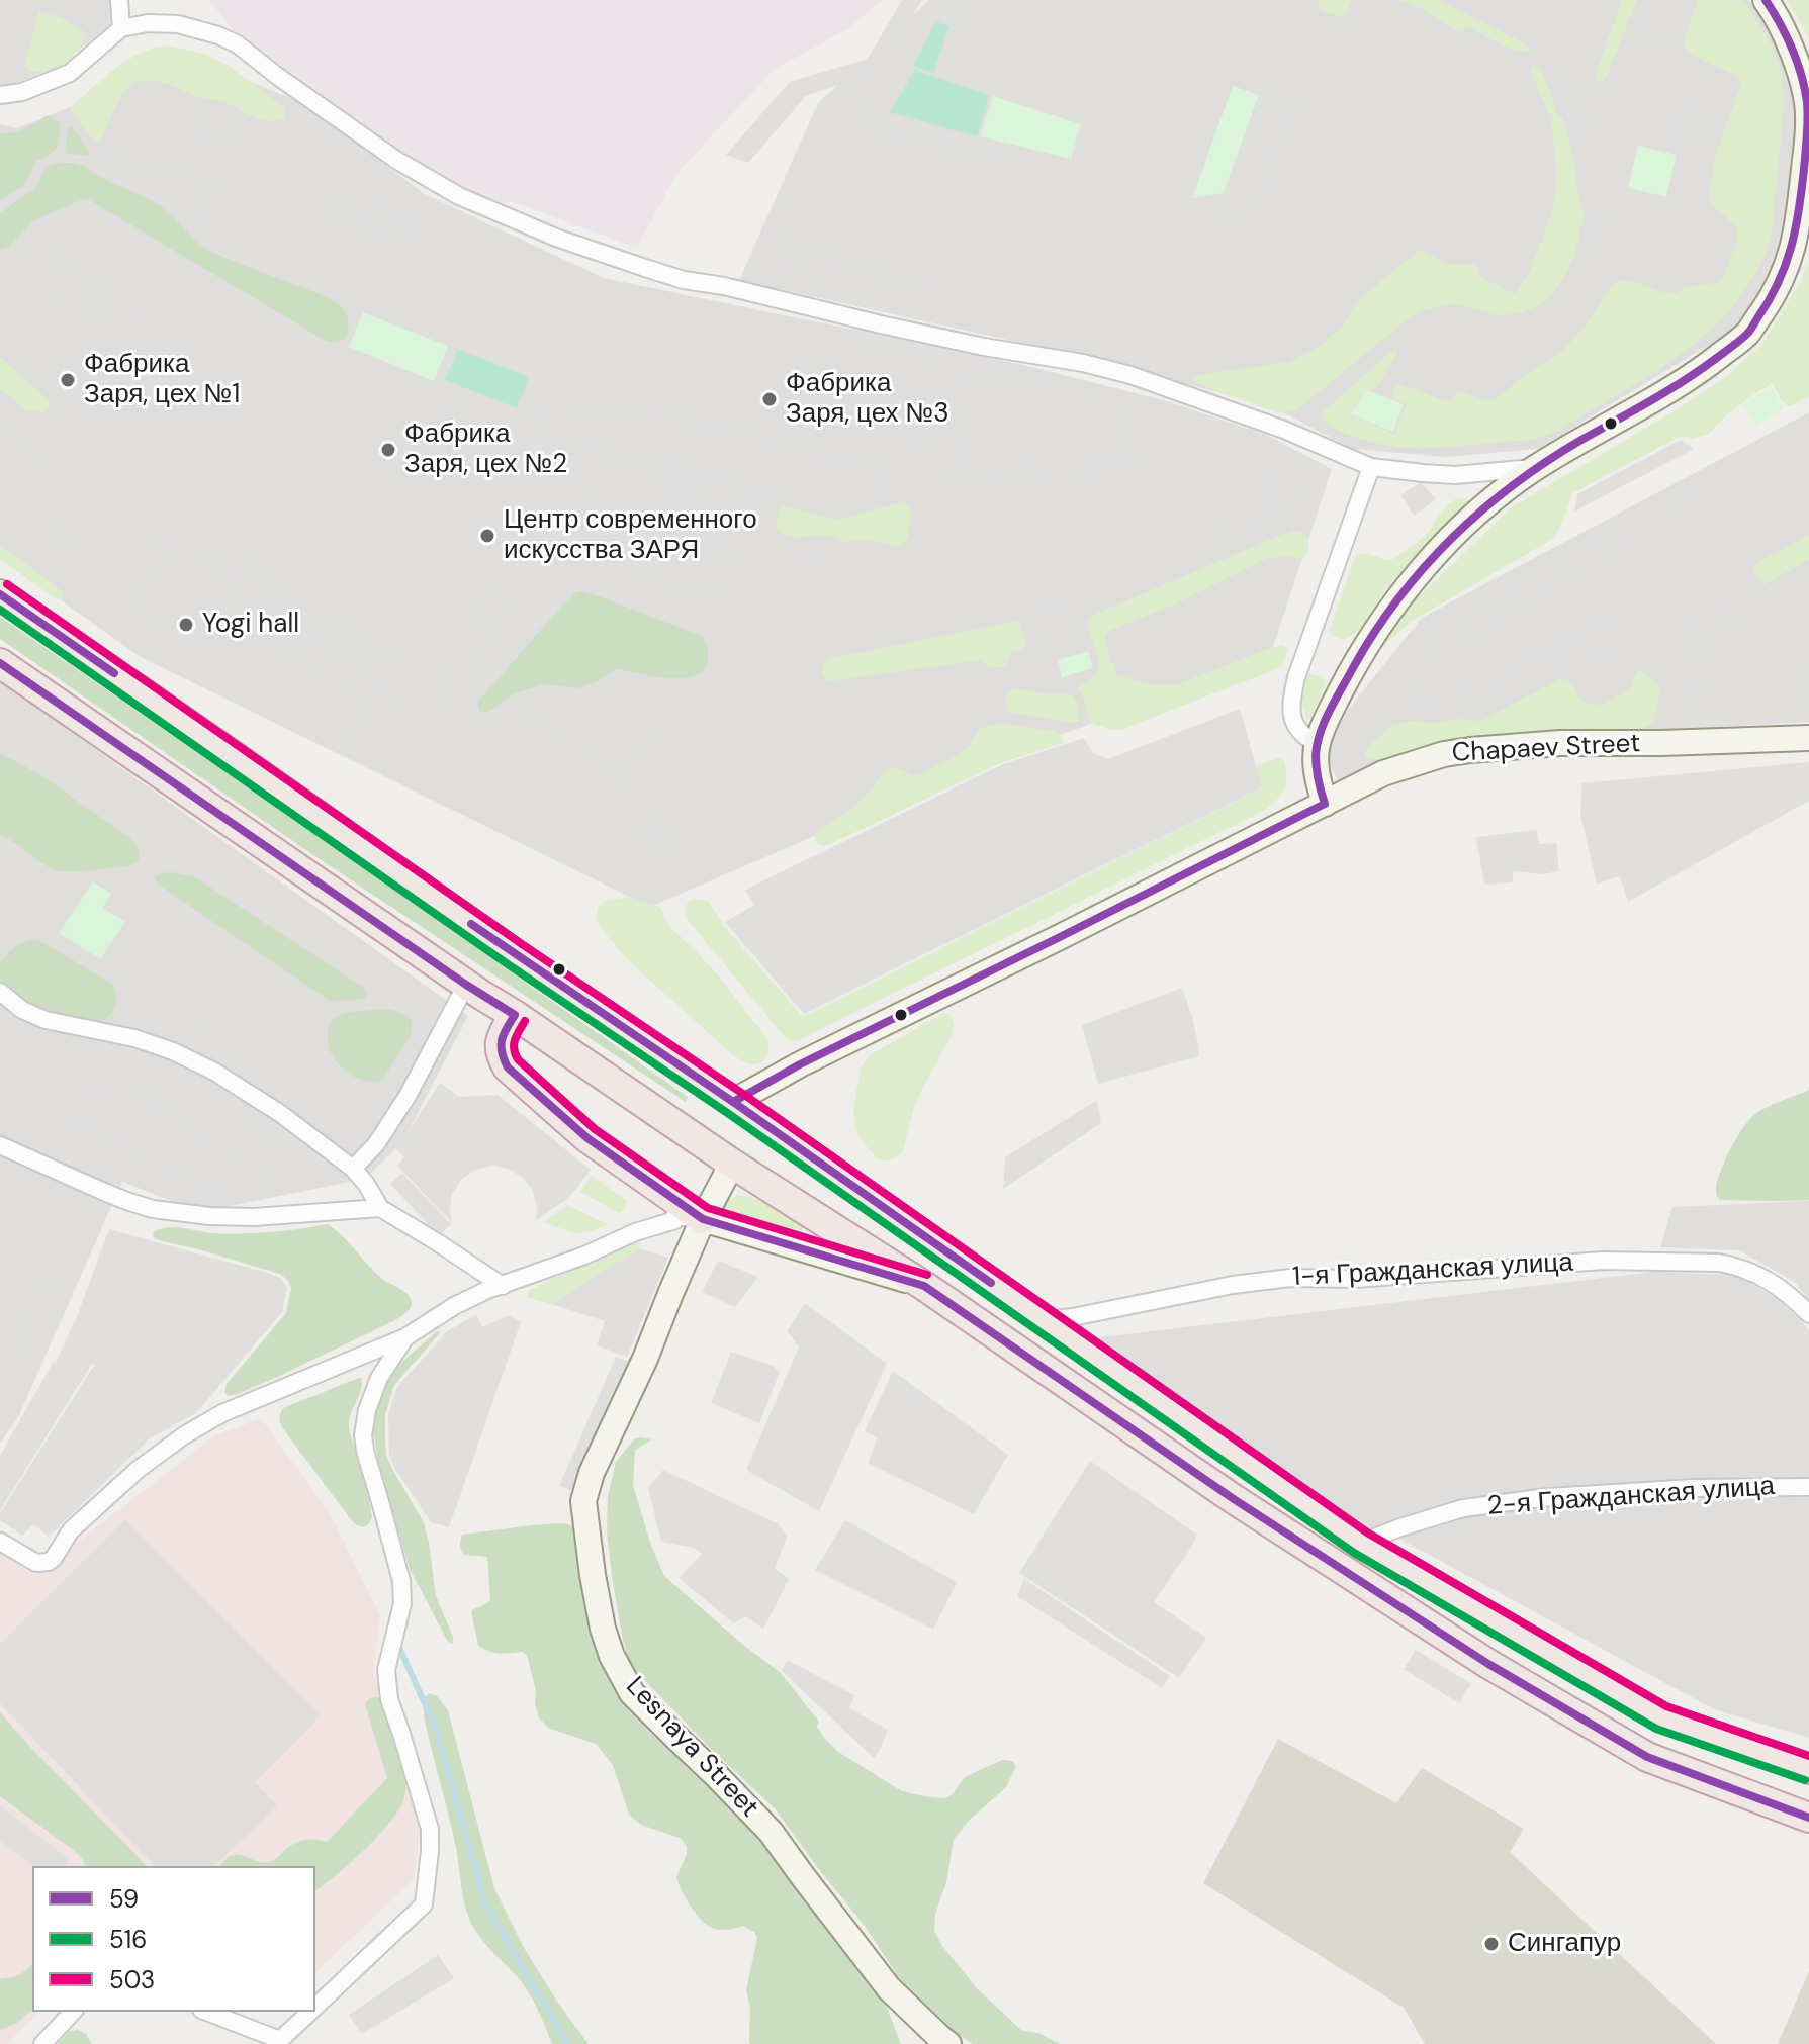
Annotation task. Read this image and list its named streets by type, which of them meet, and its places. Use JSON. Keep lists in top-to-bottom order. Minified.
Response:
{"streets":{"main road":["Chapaev Street","Lesnaya Street"],"street":["1-я Гражданская улица","2-я Гражданская улица"]},"places":["Фабрика Заря, цех №1","Фабрика Заря, цех №3","Фабрика Заря, цех №2","Центр современного искусства ЗАРЯ","Yogi hall","Сингапур"],"lines":["transit line 59","transit line 503","transit line 516"],"legend":["59","516","503"]}
